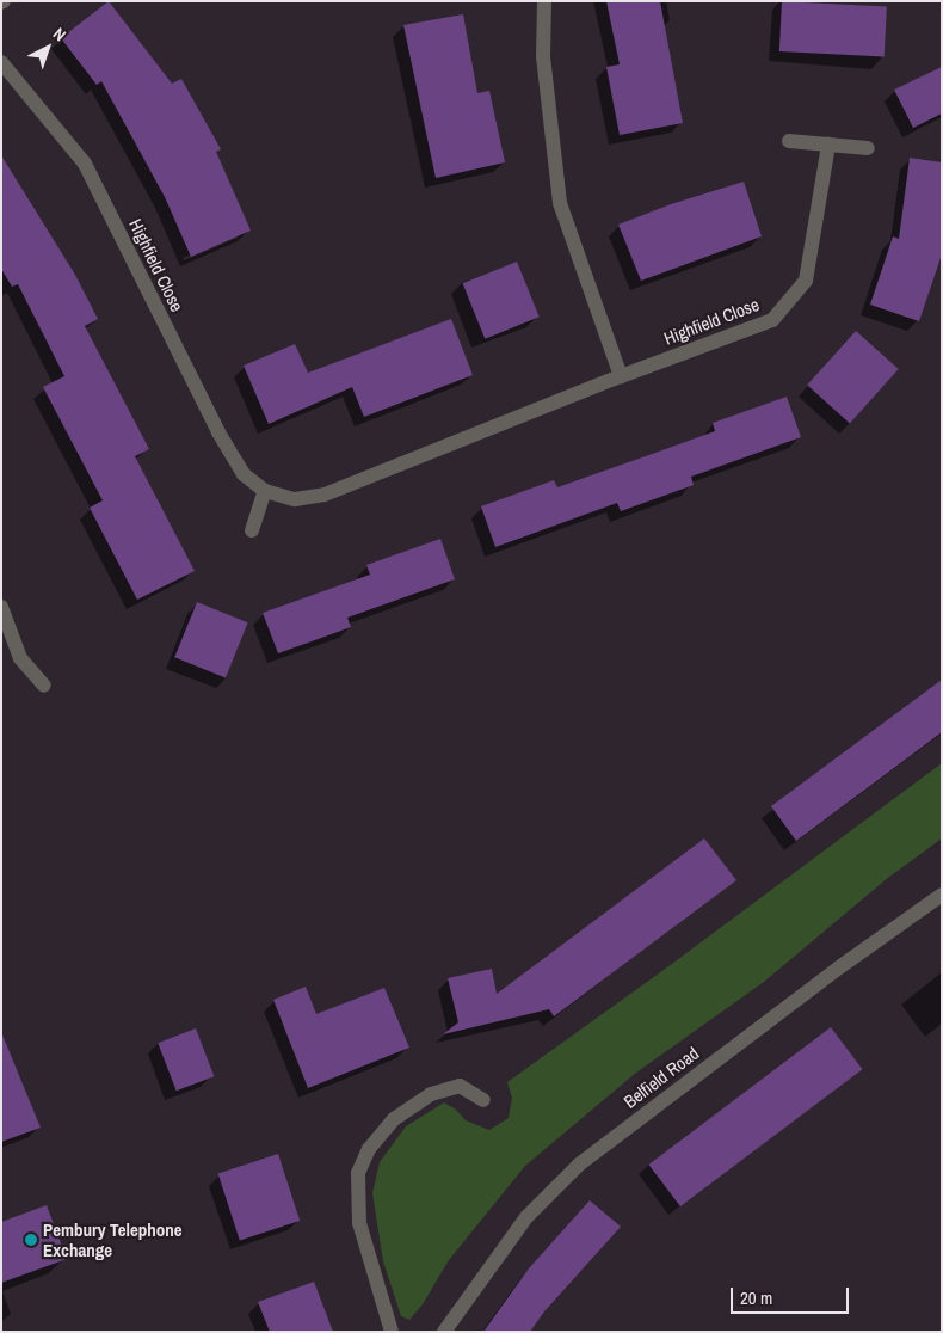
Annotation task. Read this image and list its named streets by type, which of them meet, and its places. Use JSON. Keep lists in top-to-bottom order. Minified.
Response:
{"streets":{"street":["Highfield Close","Belfield Road"]},"places":["Pembury Telephone Exchange"],"scale_bar":"20 m","north":"top right"}
